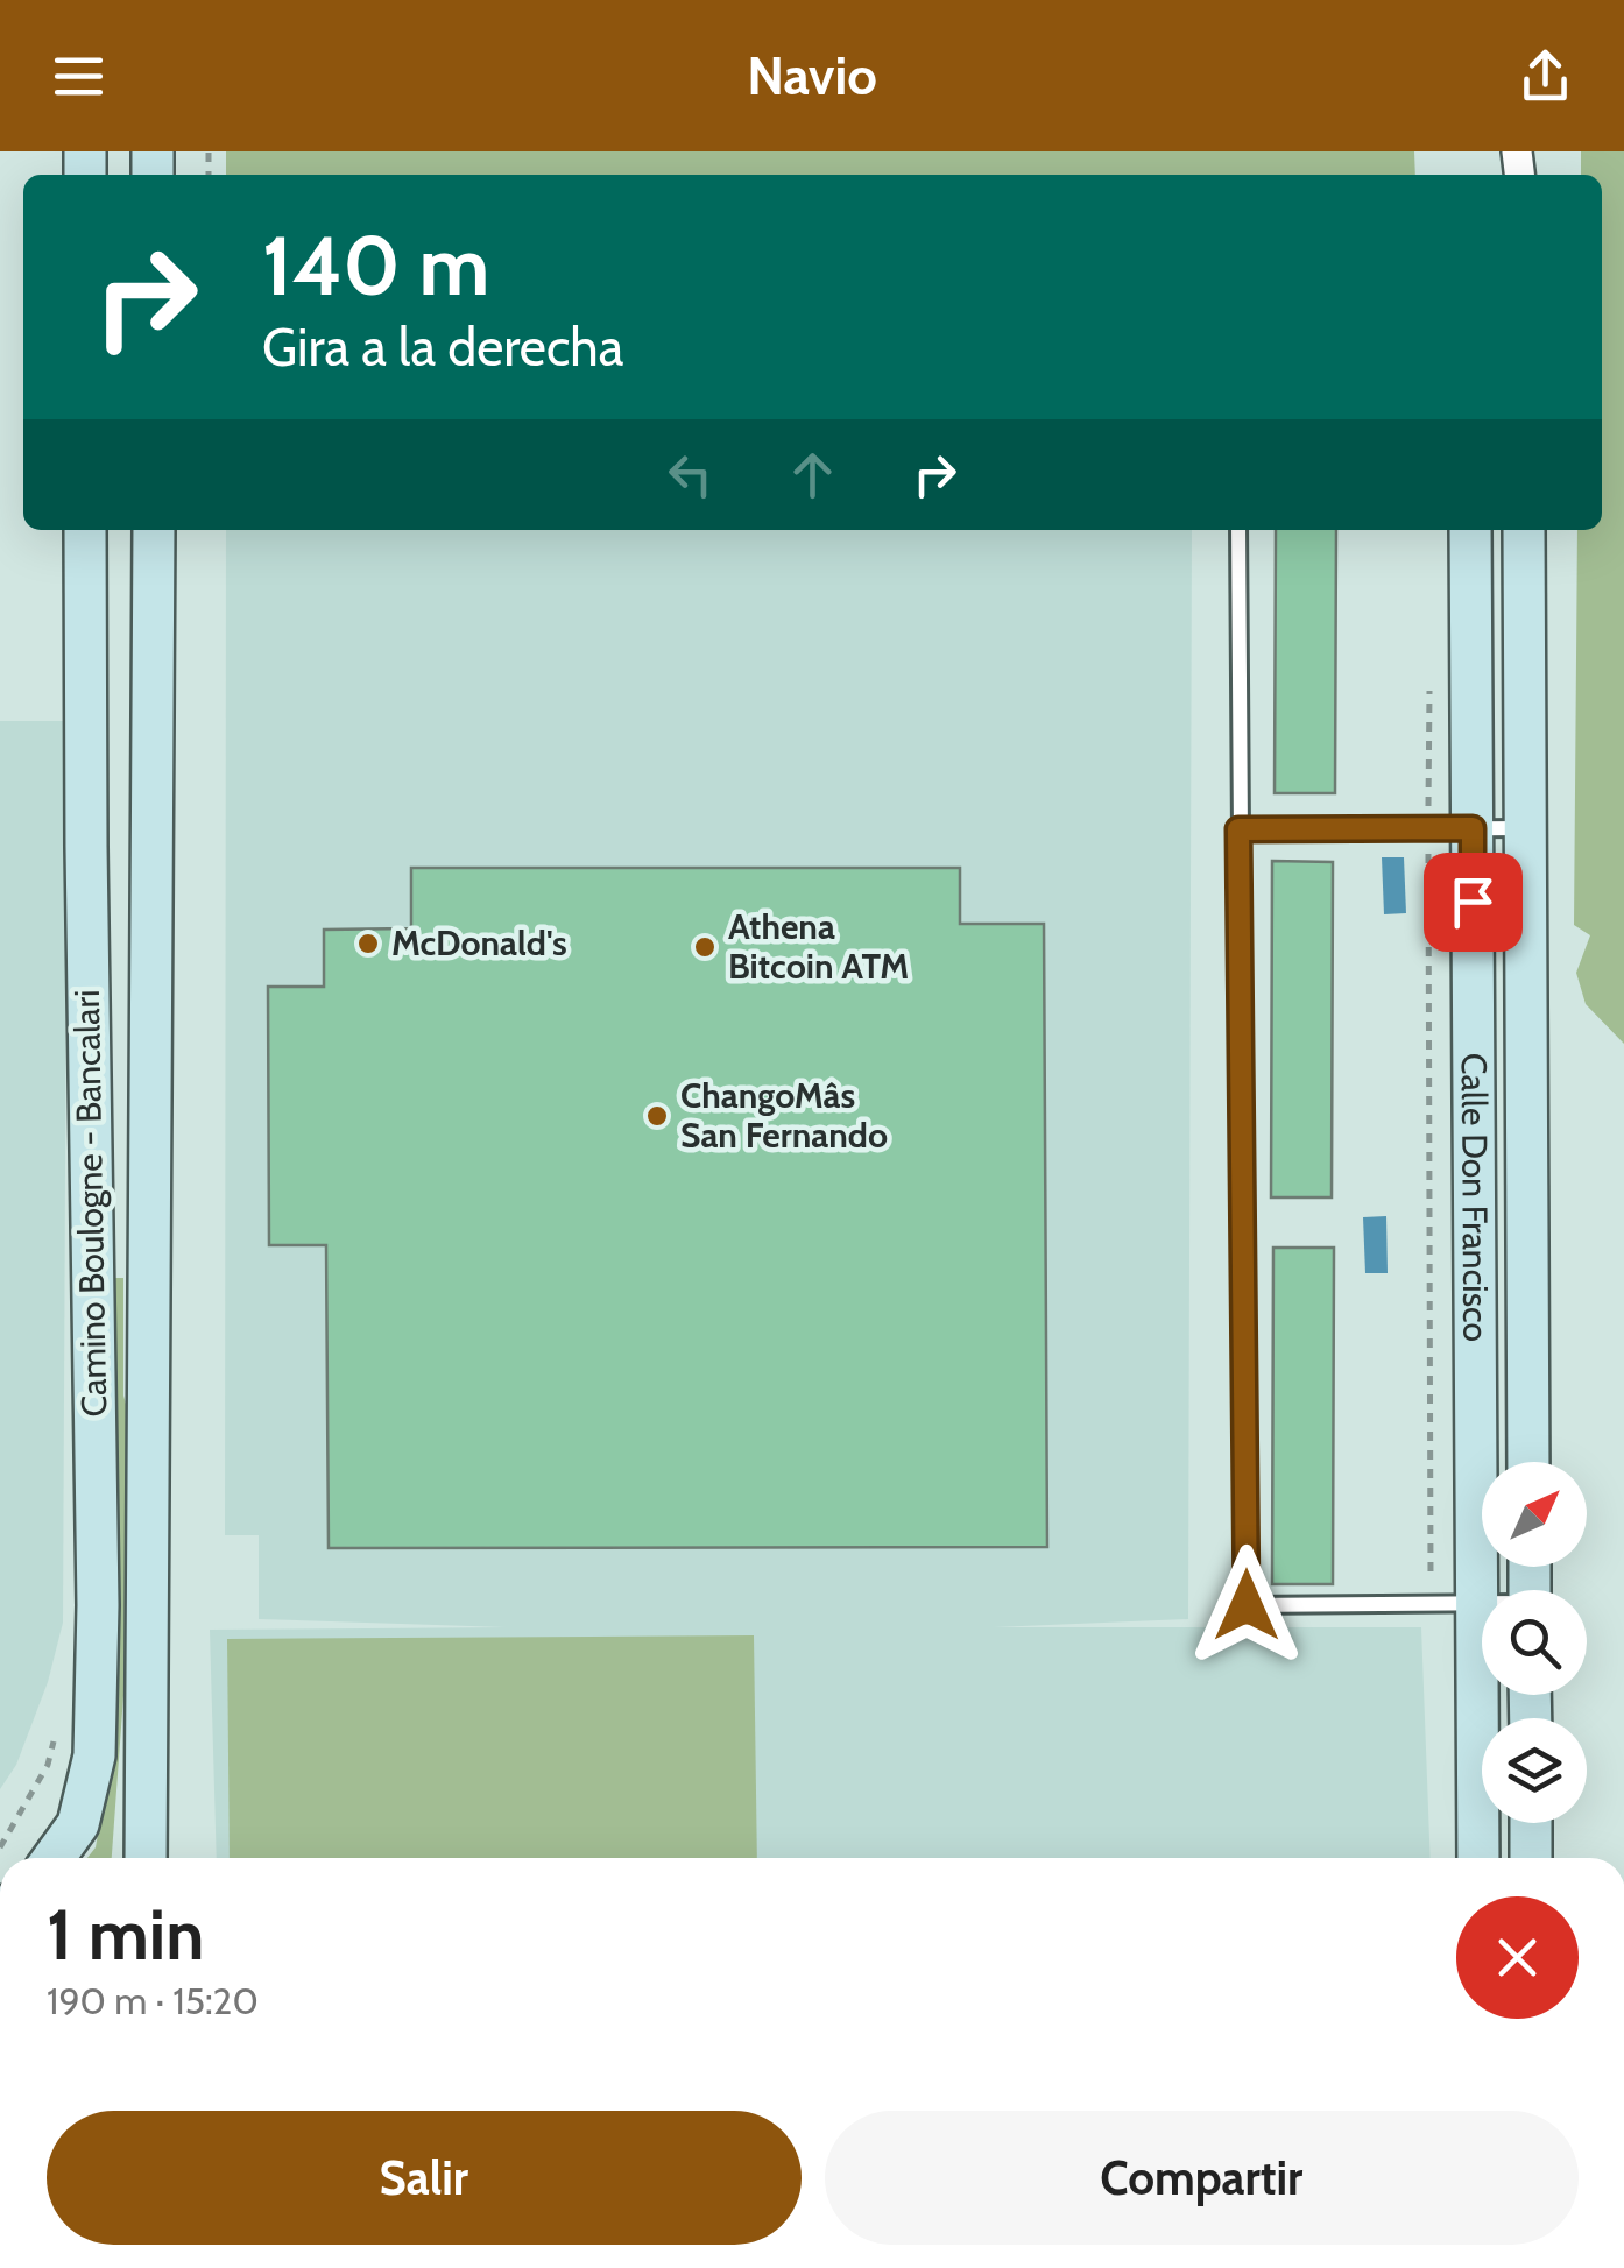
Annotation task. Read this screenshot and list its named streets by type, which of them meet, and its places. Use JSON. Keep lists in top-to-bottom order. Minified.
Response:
{"streets":{"main road":["Calle Don Francisco","Camino Boulogne - Bancalari"]},"places":["McDonald's","Athena Bitcoin ATM","ChangoMâs San Fernando"],"north":"top right","page":{"header":"Navio","turn":["140 m","Gira a la derecha"],"heading":["1 min","190 m · 15:20"],"buttons":["Salir","Compartir"]}}
